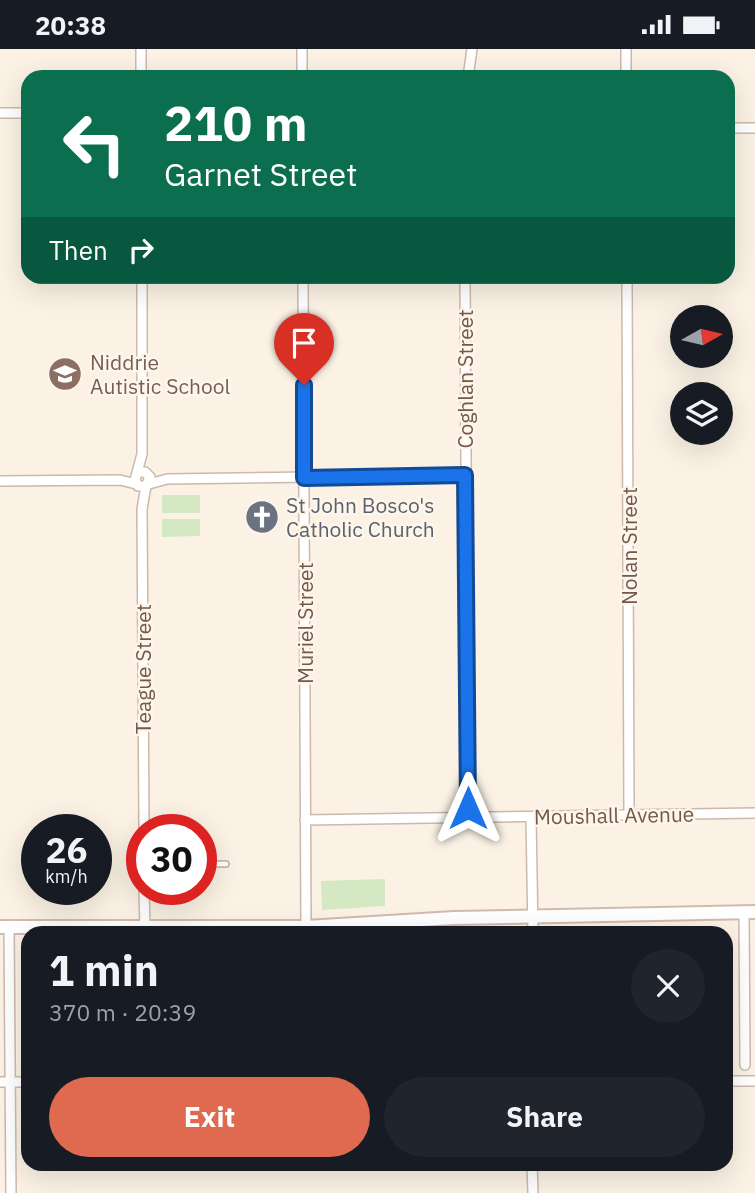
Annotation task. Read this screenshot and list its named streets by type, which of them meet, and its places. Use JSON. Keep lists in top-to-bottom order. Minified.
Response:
{"streets":{"street":["Coghlan Street","Nolan Street","Muriel Street","Teague Street","Moushall Avenue"]},"crossings":[["Coghlan Street","Moushall Avenue"],["Nolan Street","Moushall Avenue"],["Muriel Street","Moushall Avenue"]],"places":{"school or university":["Niddrie Autistic School"],"church":["St John Bosco's Catholic Church"]},"north":"right","page":{"status":"20:38","turn":["210 m","Garnet Street"],"then":"Then","speed":"26 km/h","limit":"30","heading":["1 min","370 m · 20:39"],"buttons":["Exit","Share"]}}
